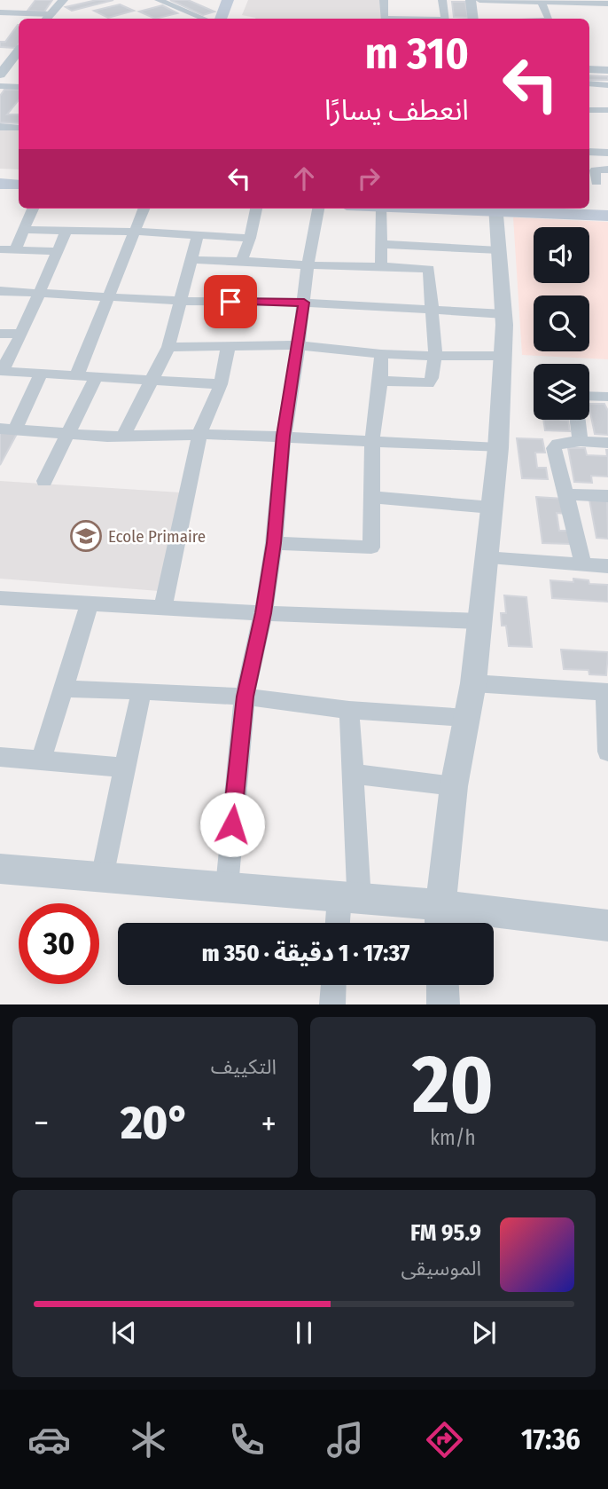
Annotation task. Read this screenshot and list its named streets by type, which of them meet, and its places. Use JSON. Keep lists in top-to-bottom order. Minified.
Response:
{"places":{"school or university":["Ecole Primaire"]},"page":{"turn":["310 m","انعطف يسارًا"],"limit":"30","trip":"17:37 · 1 دقيقة · 350 m","tile":[["20","km/h"],"التكييف"],"heat":["−","20°","+"],"song":["95.9 FM","الموسيقى"],"tabs":"17:36"}}
